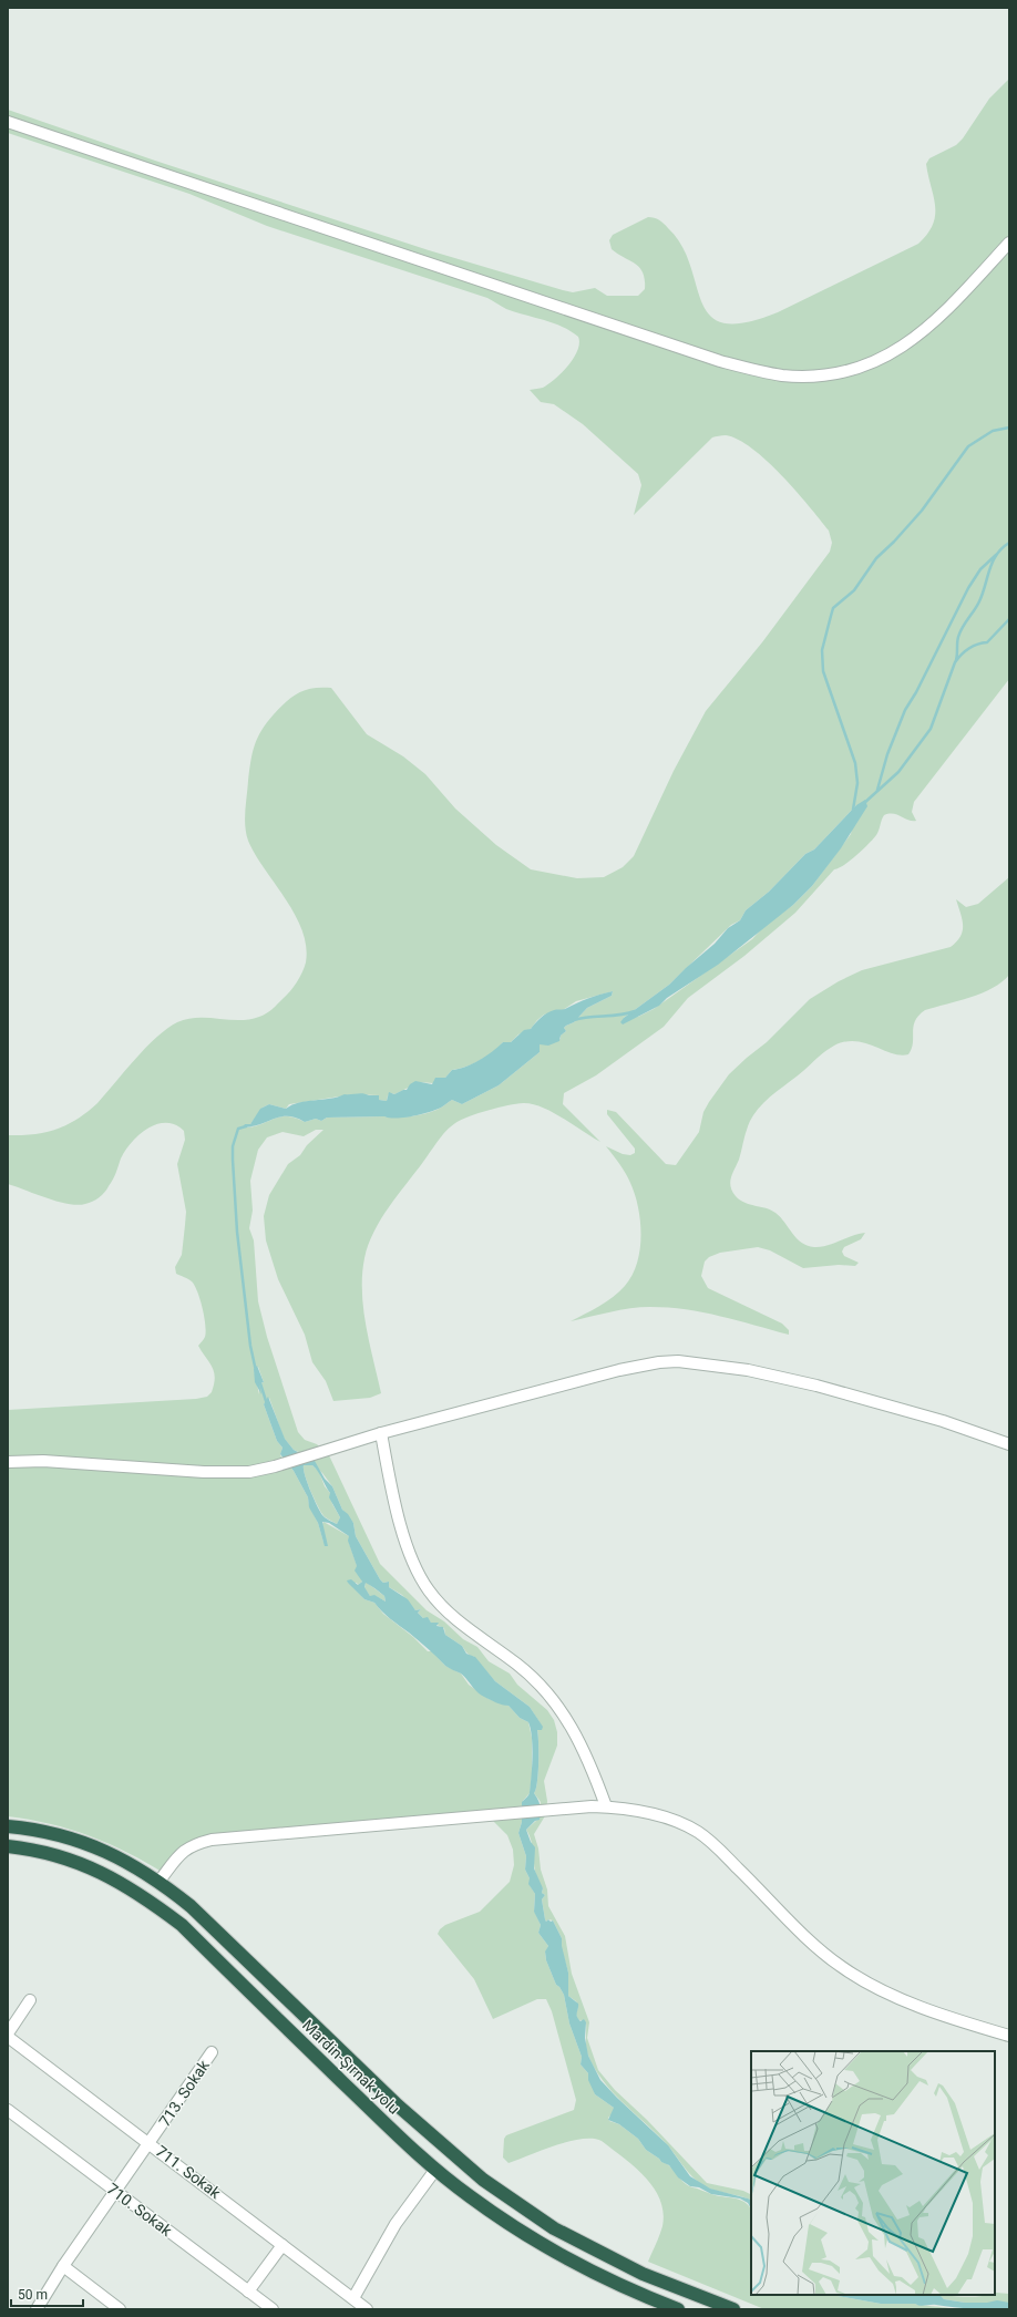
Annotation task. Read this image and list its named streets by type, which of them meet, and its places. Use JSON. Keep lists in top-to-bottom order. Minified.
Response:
{"streets":{"highway":["Mardin-Şırnak yolu"],"street":["713. Sokak","711. Sokak","710. Sokak"]},"crossings":[["713. Sokak","711. Sokak"],["713. Sokak","710. Sokak"]],"scale_bar":"50 m"}
